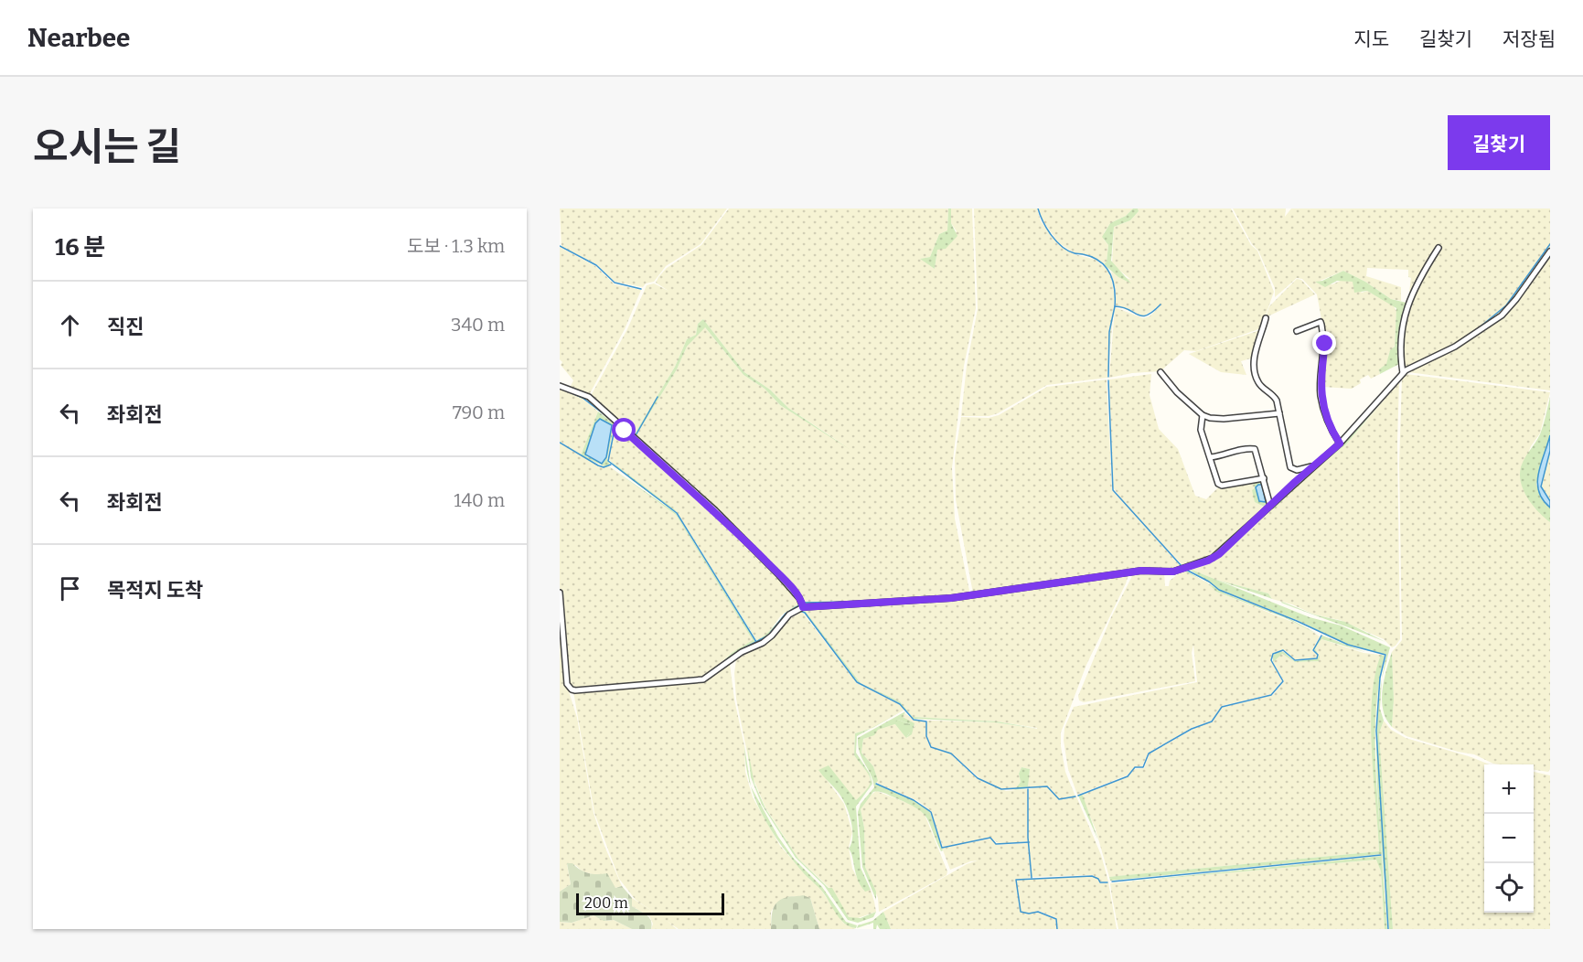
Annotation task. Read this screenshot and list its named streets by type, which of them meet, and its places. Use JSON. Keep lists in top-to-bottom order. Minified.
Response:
{"scale_bar":"200 m","page":{"header":"Nearbee","nav":["지도","길찾기","저장됨"],"title":"오시는 길","buttons":"길찾기","heading":["16 분","도보 · 1.3 km"],"list":[["직진","340 m"],["좌회전","790 m"],["좌회전","140 m"],"목적지 도착"],"map_buttons":["+","−"],"scale":"200 m"}}
